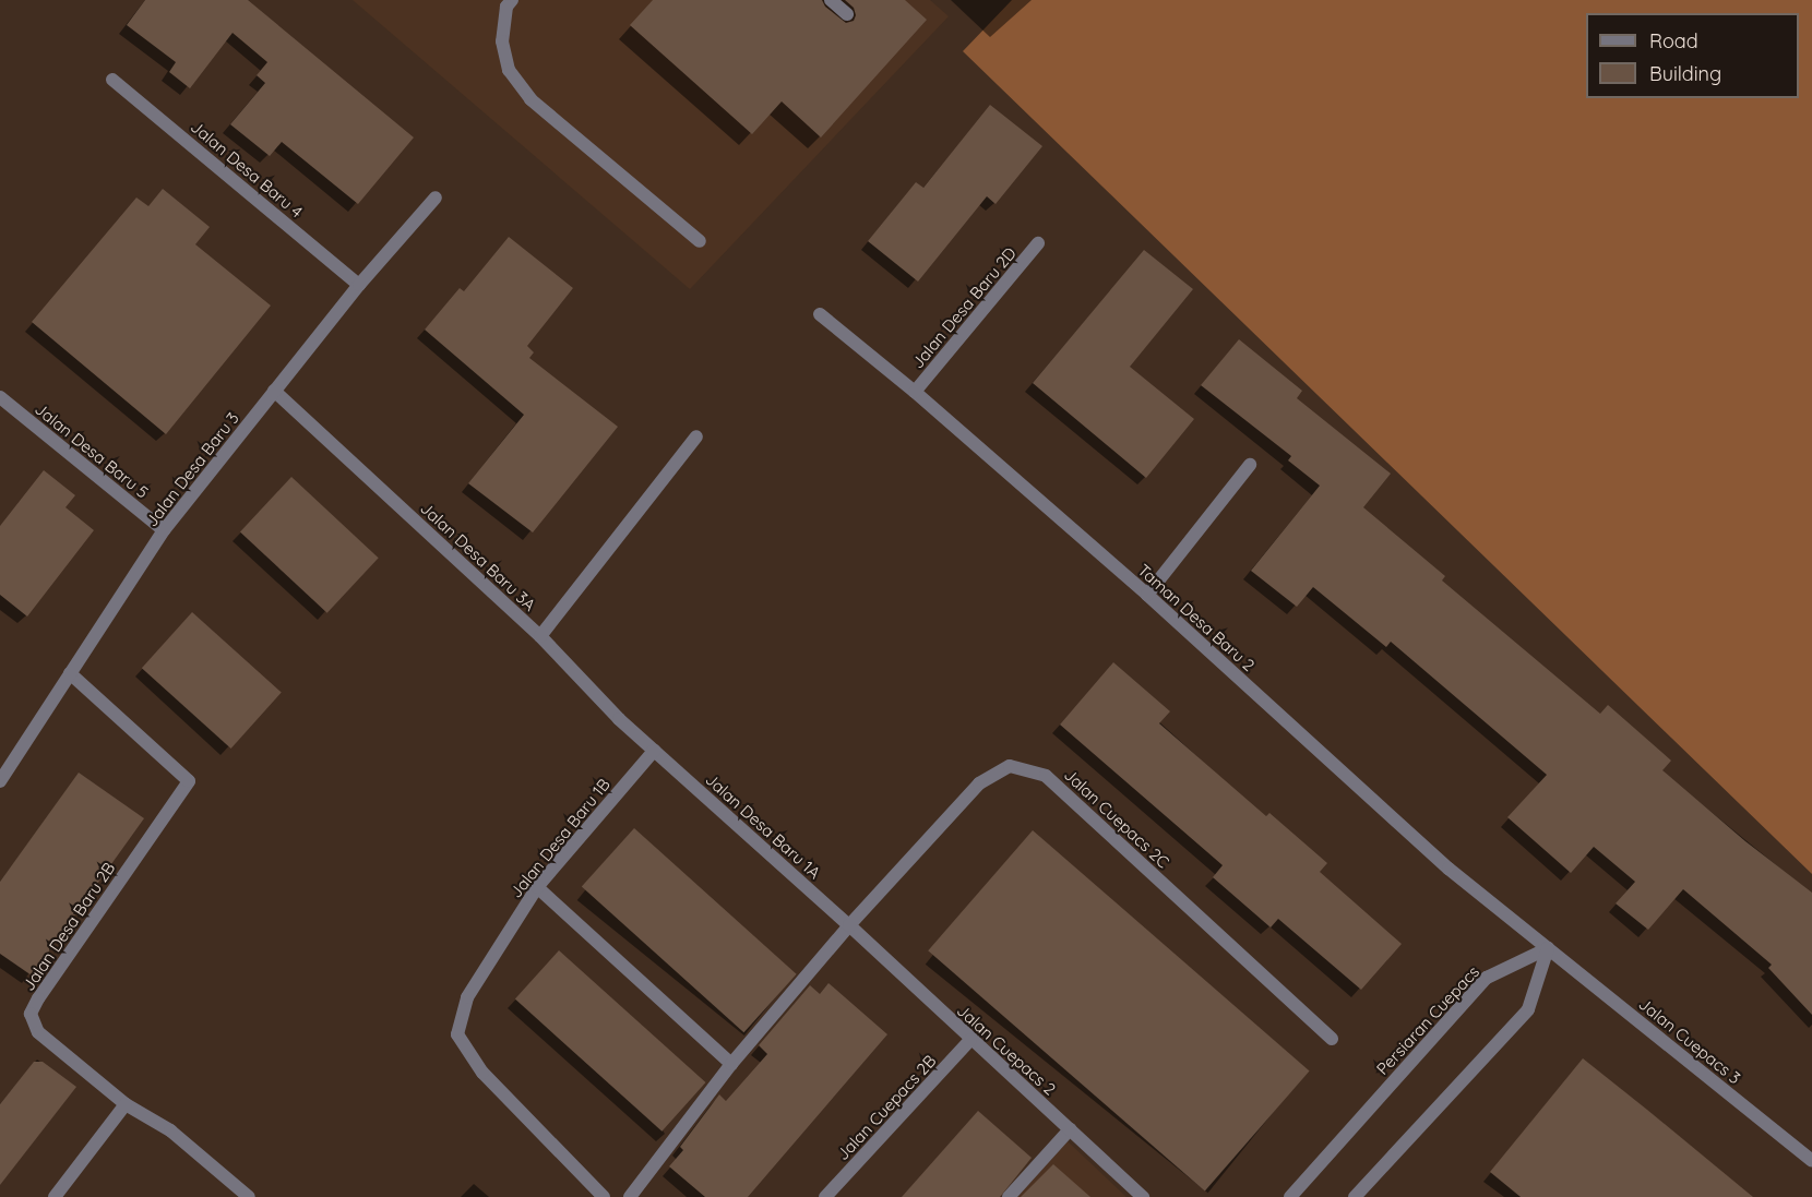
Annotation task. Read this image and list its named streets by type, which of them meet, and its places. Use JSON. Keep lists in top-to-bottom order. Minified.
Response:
{"streets":{"street":["Jalan Desa Baru 4","Jalan Desa Baru 2D","Jalan Desa Baru 5","Jalan Desa Baru 3","Jalan Desa Baru 3A","Taman Desa Baru 2","Jalan Cuepacs 2C","Jalan Desa Baru 1A","Jalan Desa Baru 1B","Jalan Desa Baru 2B","Persiaran Cuepacs","Jalan Cuepacs 3","Jalan Cuepacs 2","Jalan Cuepacs 2B"]},"crossings":[["Jalan Desa Baru 4","Jalan Desa Baru 3"],["Jalan Desa Baru 2D","Taman Desa Baru 2"],["Jalan Desa Baru 5","Jalan Desa Baru 3"],["Jalan Desa Baru 3","Jalan Desa Baru 3A"],["Jalan Desa Baru 3","Jalan Desa Baru 2B"],["Jalan Desa Baru 3A","Jalan Desa Baru 1A"],["Jalan Desa Baru 3A","Jalan Desa Baru 1B"],["Taman Desa Baru 2","Persiaran Cuepacs"],["Taman Desa Baru 2","Jalan Cuepacs 3"],["Jalan Cuepacs 2C","Jalan Desa Baru 1A"],["Jalan Cuepacs 2C","Jalan Cuepacs 2"],["Jalan Desa Baru 1A","Jalan Desa Baru 1B"],["Jalan Desa Baru 1A","Jalan Cuepacs 2"],["Persiaran Cuepacs","Jalan Cuepacs 3"],["Jalan Cuepacs 2","Jalan Cuepacs 2B"]],"legend":["Road","Building"]}
